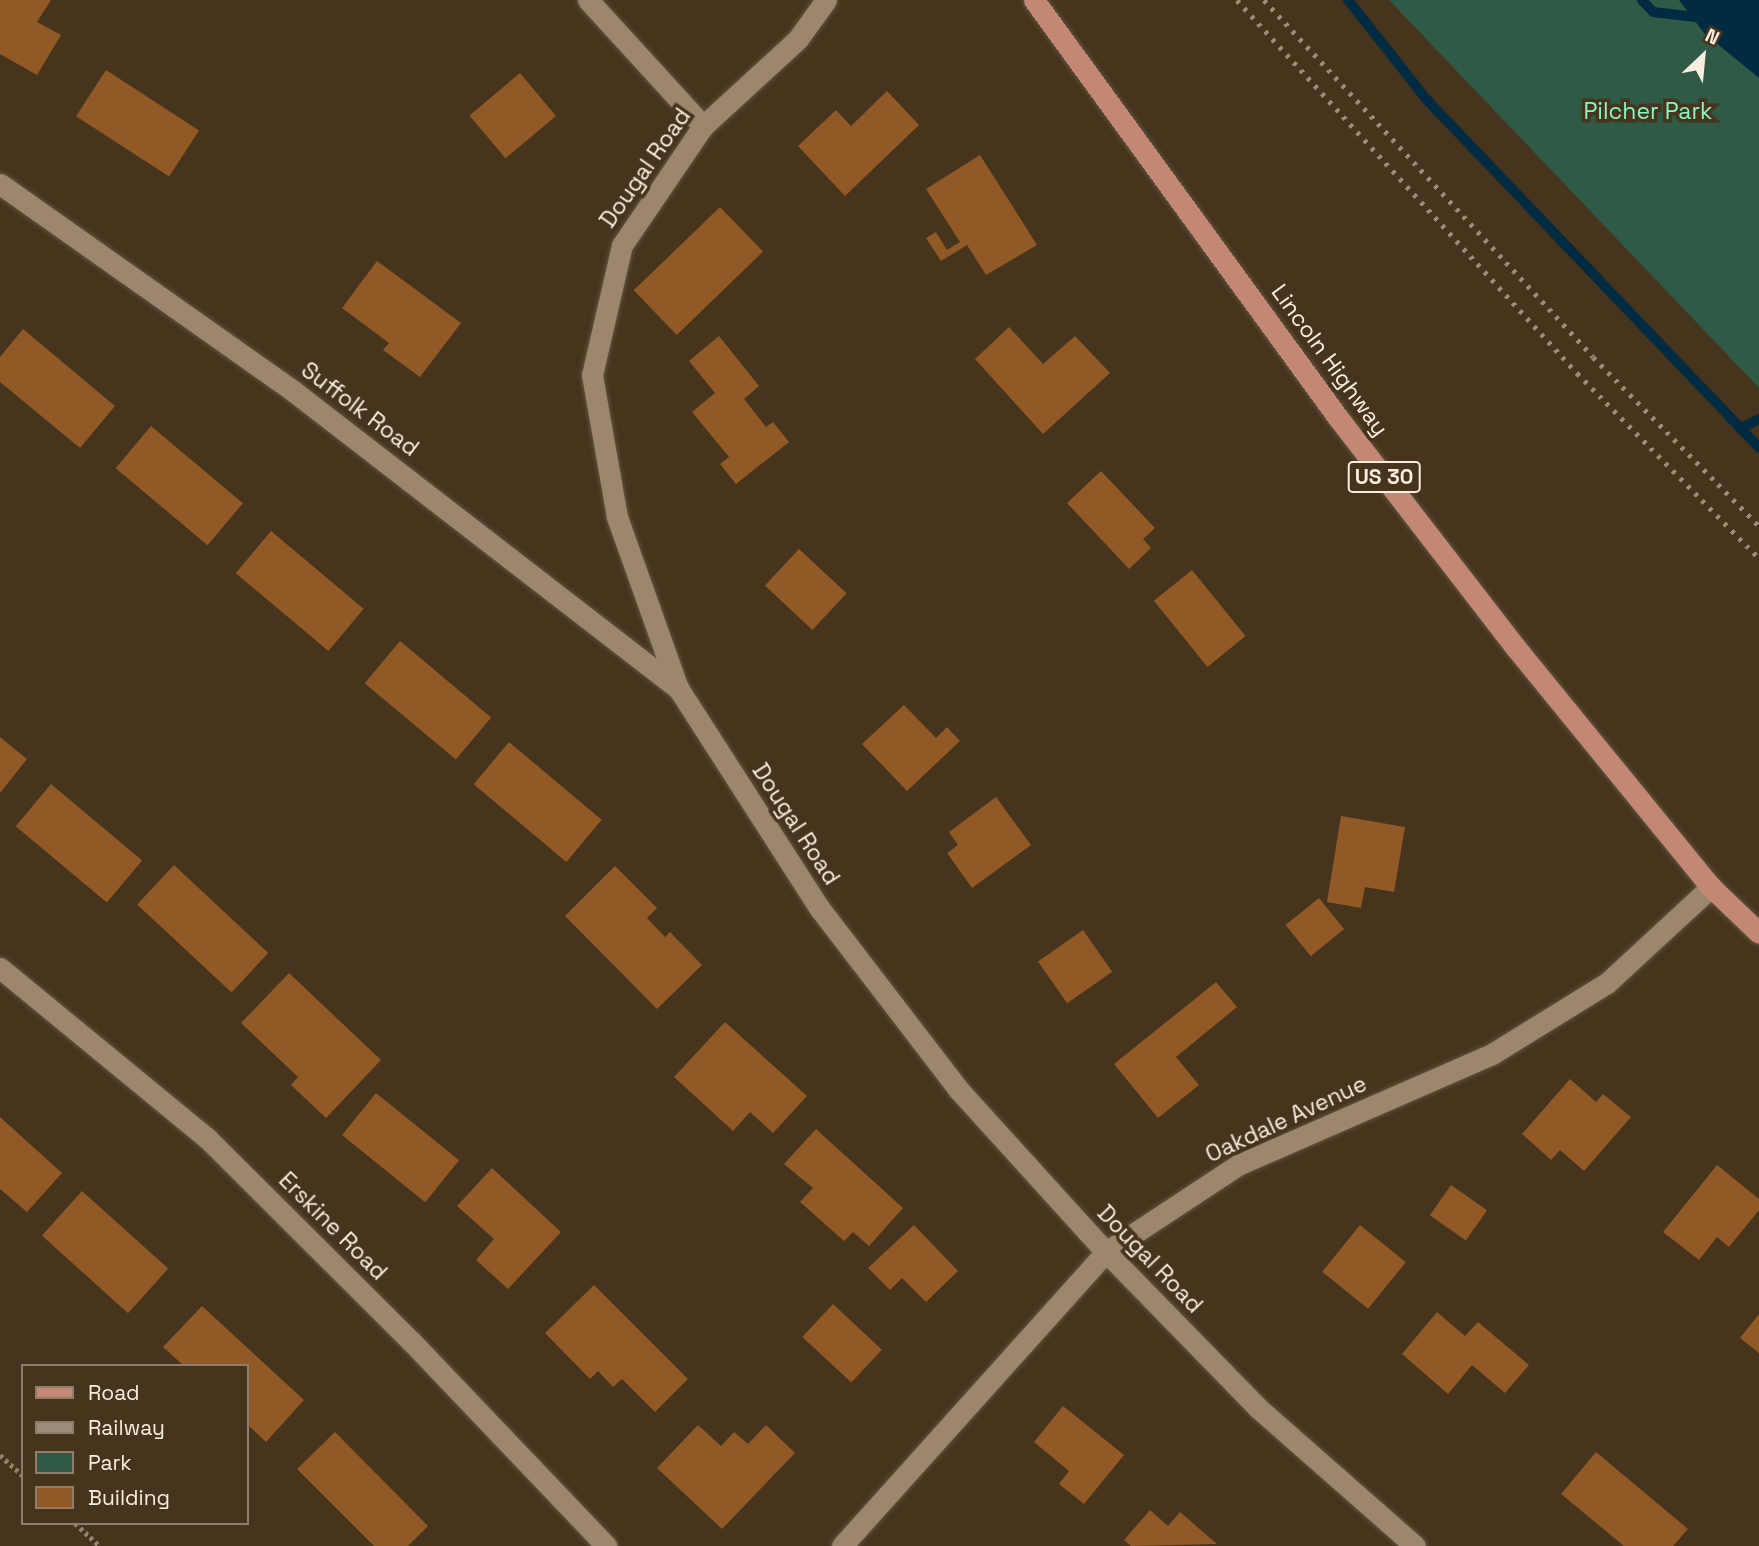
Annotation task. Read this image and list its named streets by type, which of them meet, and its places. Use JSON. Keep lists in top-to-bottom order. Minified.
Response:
{"streets":{"main road":["Lincoln Highway","US 30"],"street":["Dougal Road","Suffolk Road","Oakdale Avenue","Erskine Road"]},"crossings":[["Dougal Road","Suffolk Road"],["Dougal Road","Oakdale Avenue"],["Lincoln Highway","Oakdale Avenue"]],"parks":["Pilcher Park"],"legend":["Road","Railway","Park","Building"],"north":"top right"}
